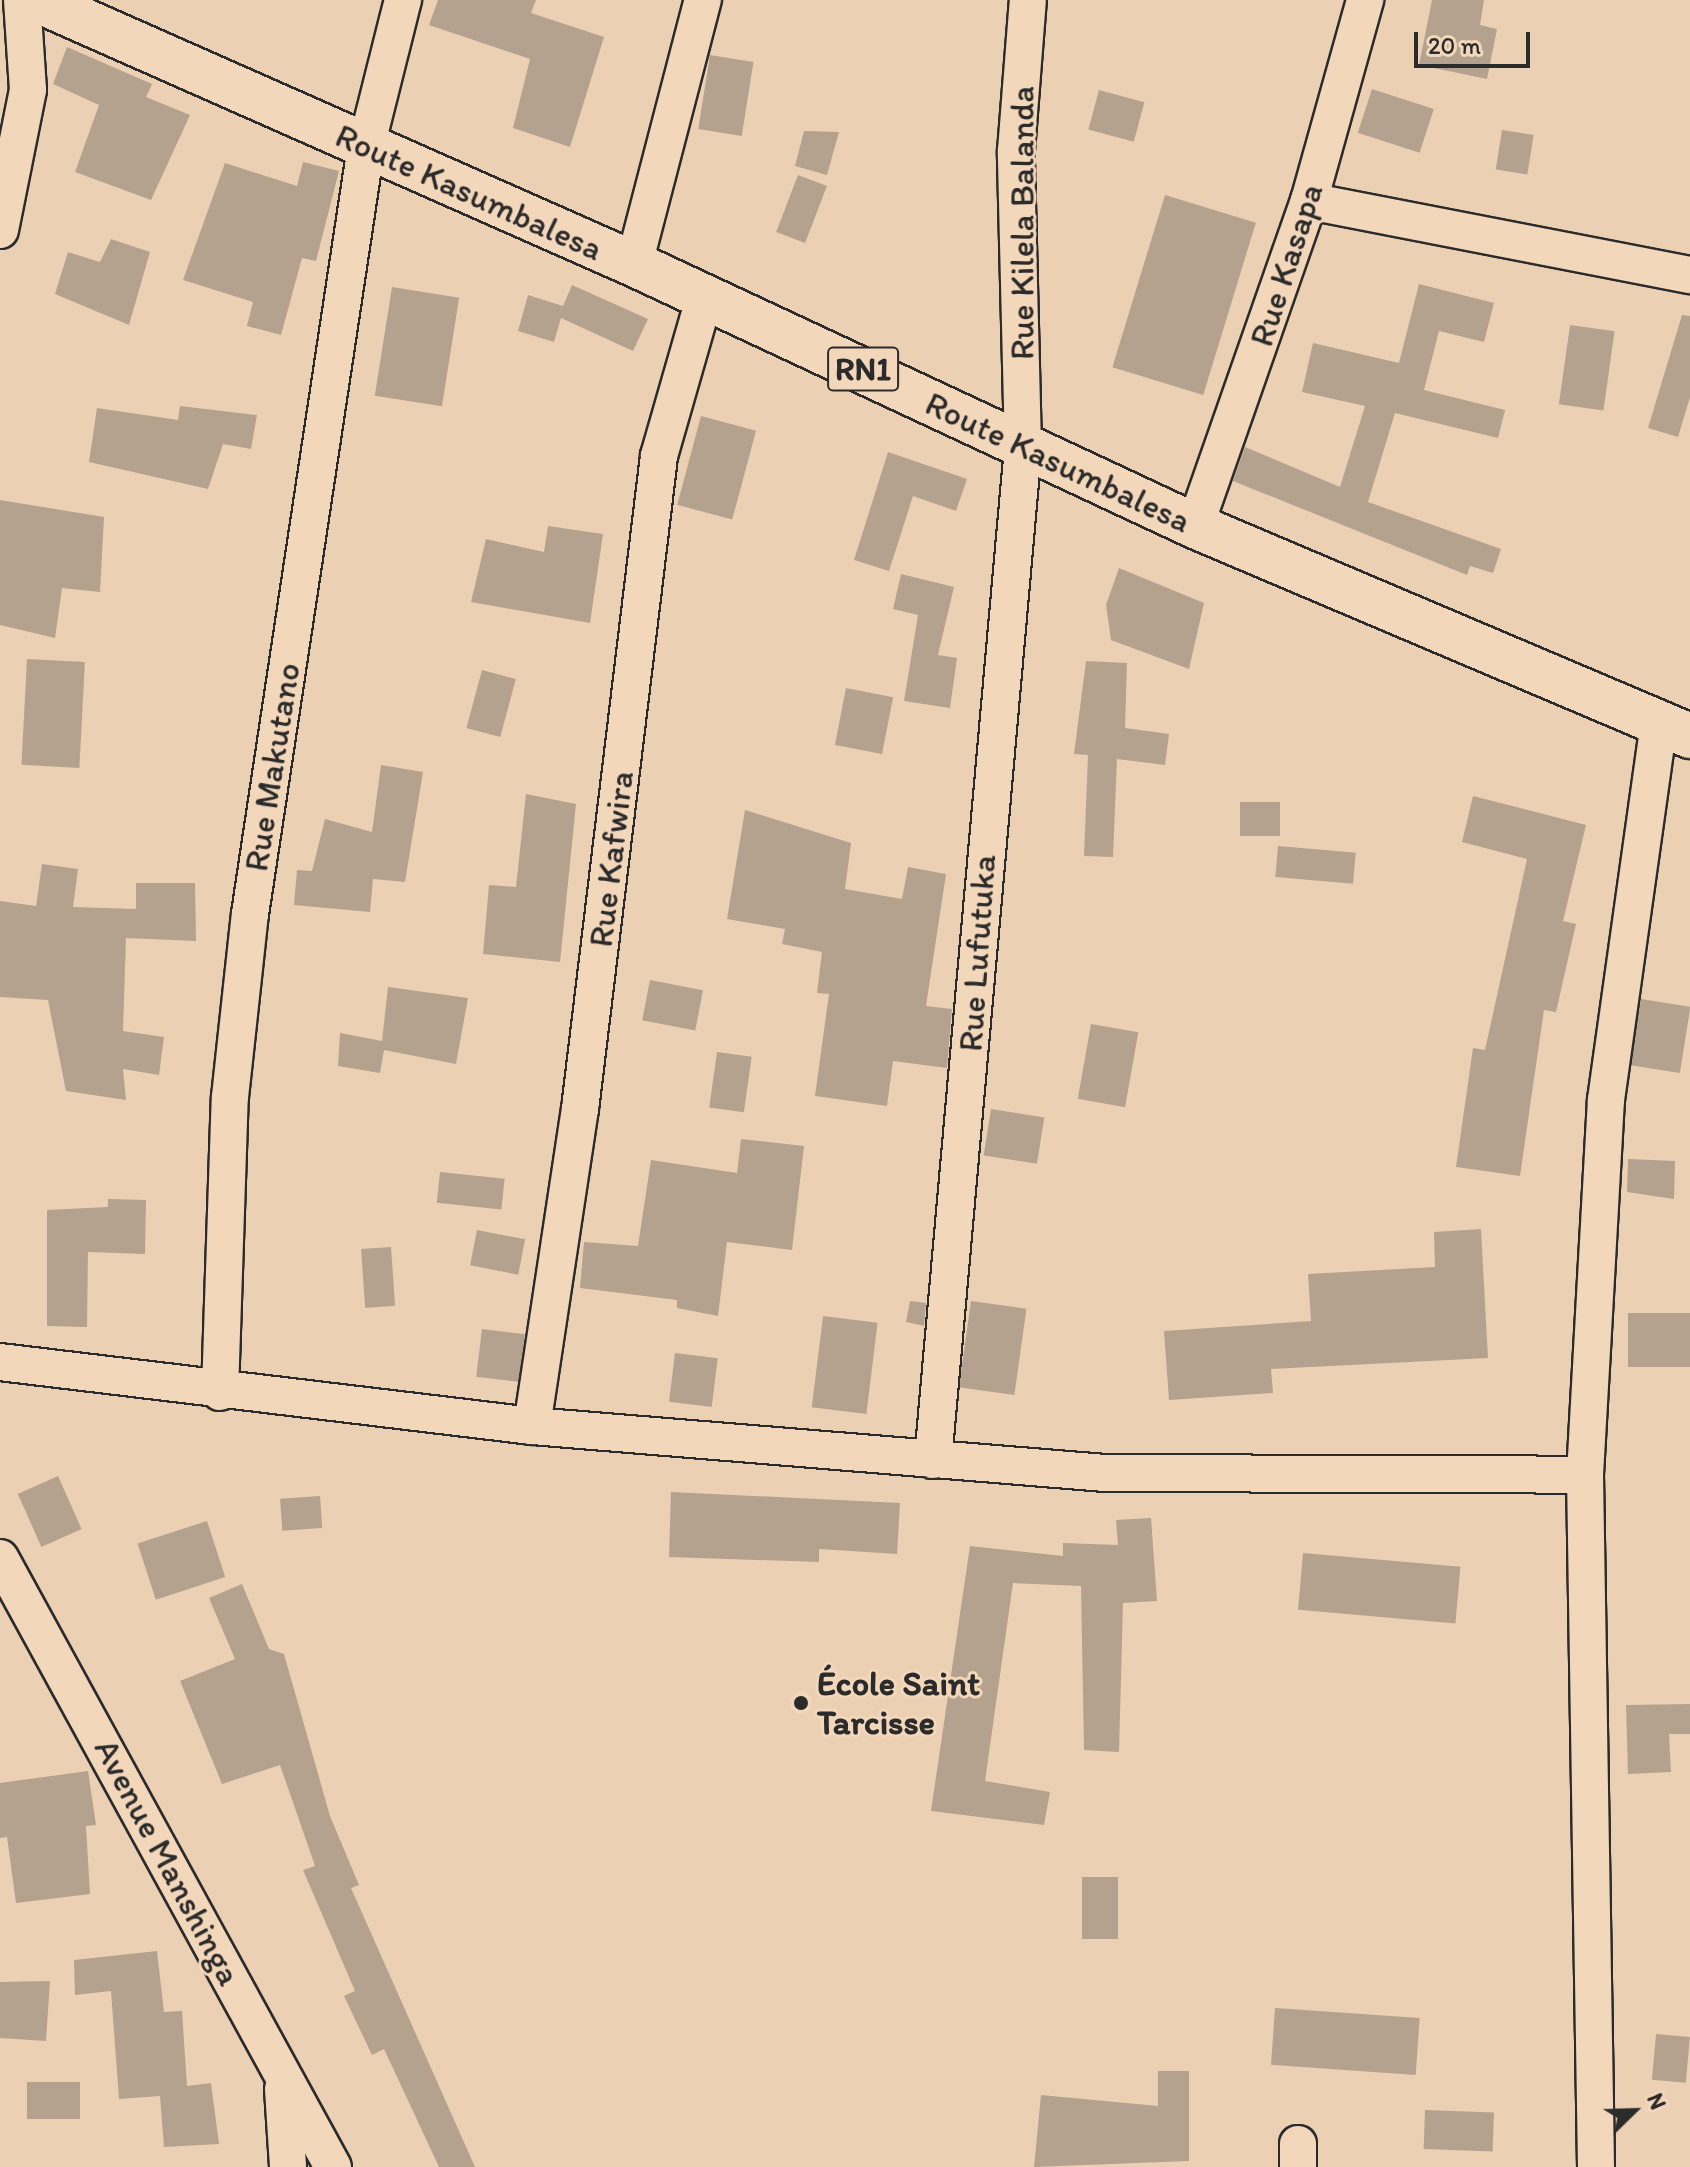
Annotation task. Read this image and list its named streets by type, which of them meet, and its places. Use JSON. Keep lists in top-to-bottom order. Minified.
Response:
{"streets":{"highway":["Route Kasumbalesa","RN1"],"street":["Rue Kilela Balanda","Rue Kasapa","Rue Makutano","Rue Kafwira","Rue Lufutuka","Avenue Manshinga"]},"crossings":[["Route Kasumbalesa","Rue Kilela Balanda"],["Route Kasumbalesa","Rue Kasapa"],["Route Kasumbalesa","Rue Makutano"],["Route Kasumbalesa","Rue Kafwira"],["Route Kasumbalesa","Rue Lufutuka"],["Rue Kilela Balanda","Rue Lufutuka"]],"places":["École Saint Tarcisse"],"scale_bar":"20 m","north":"top right"}
